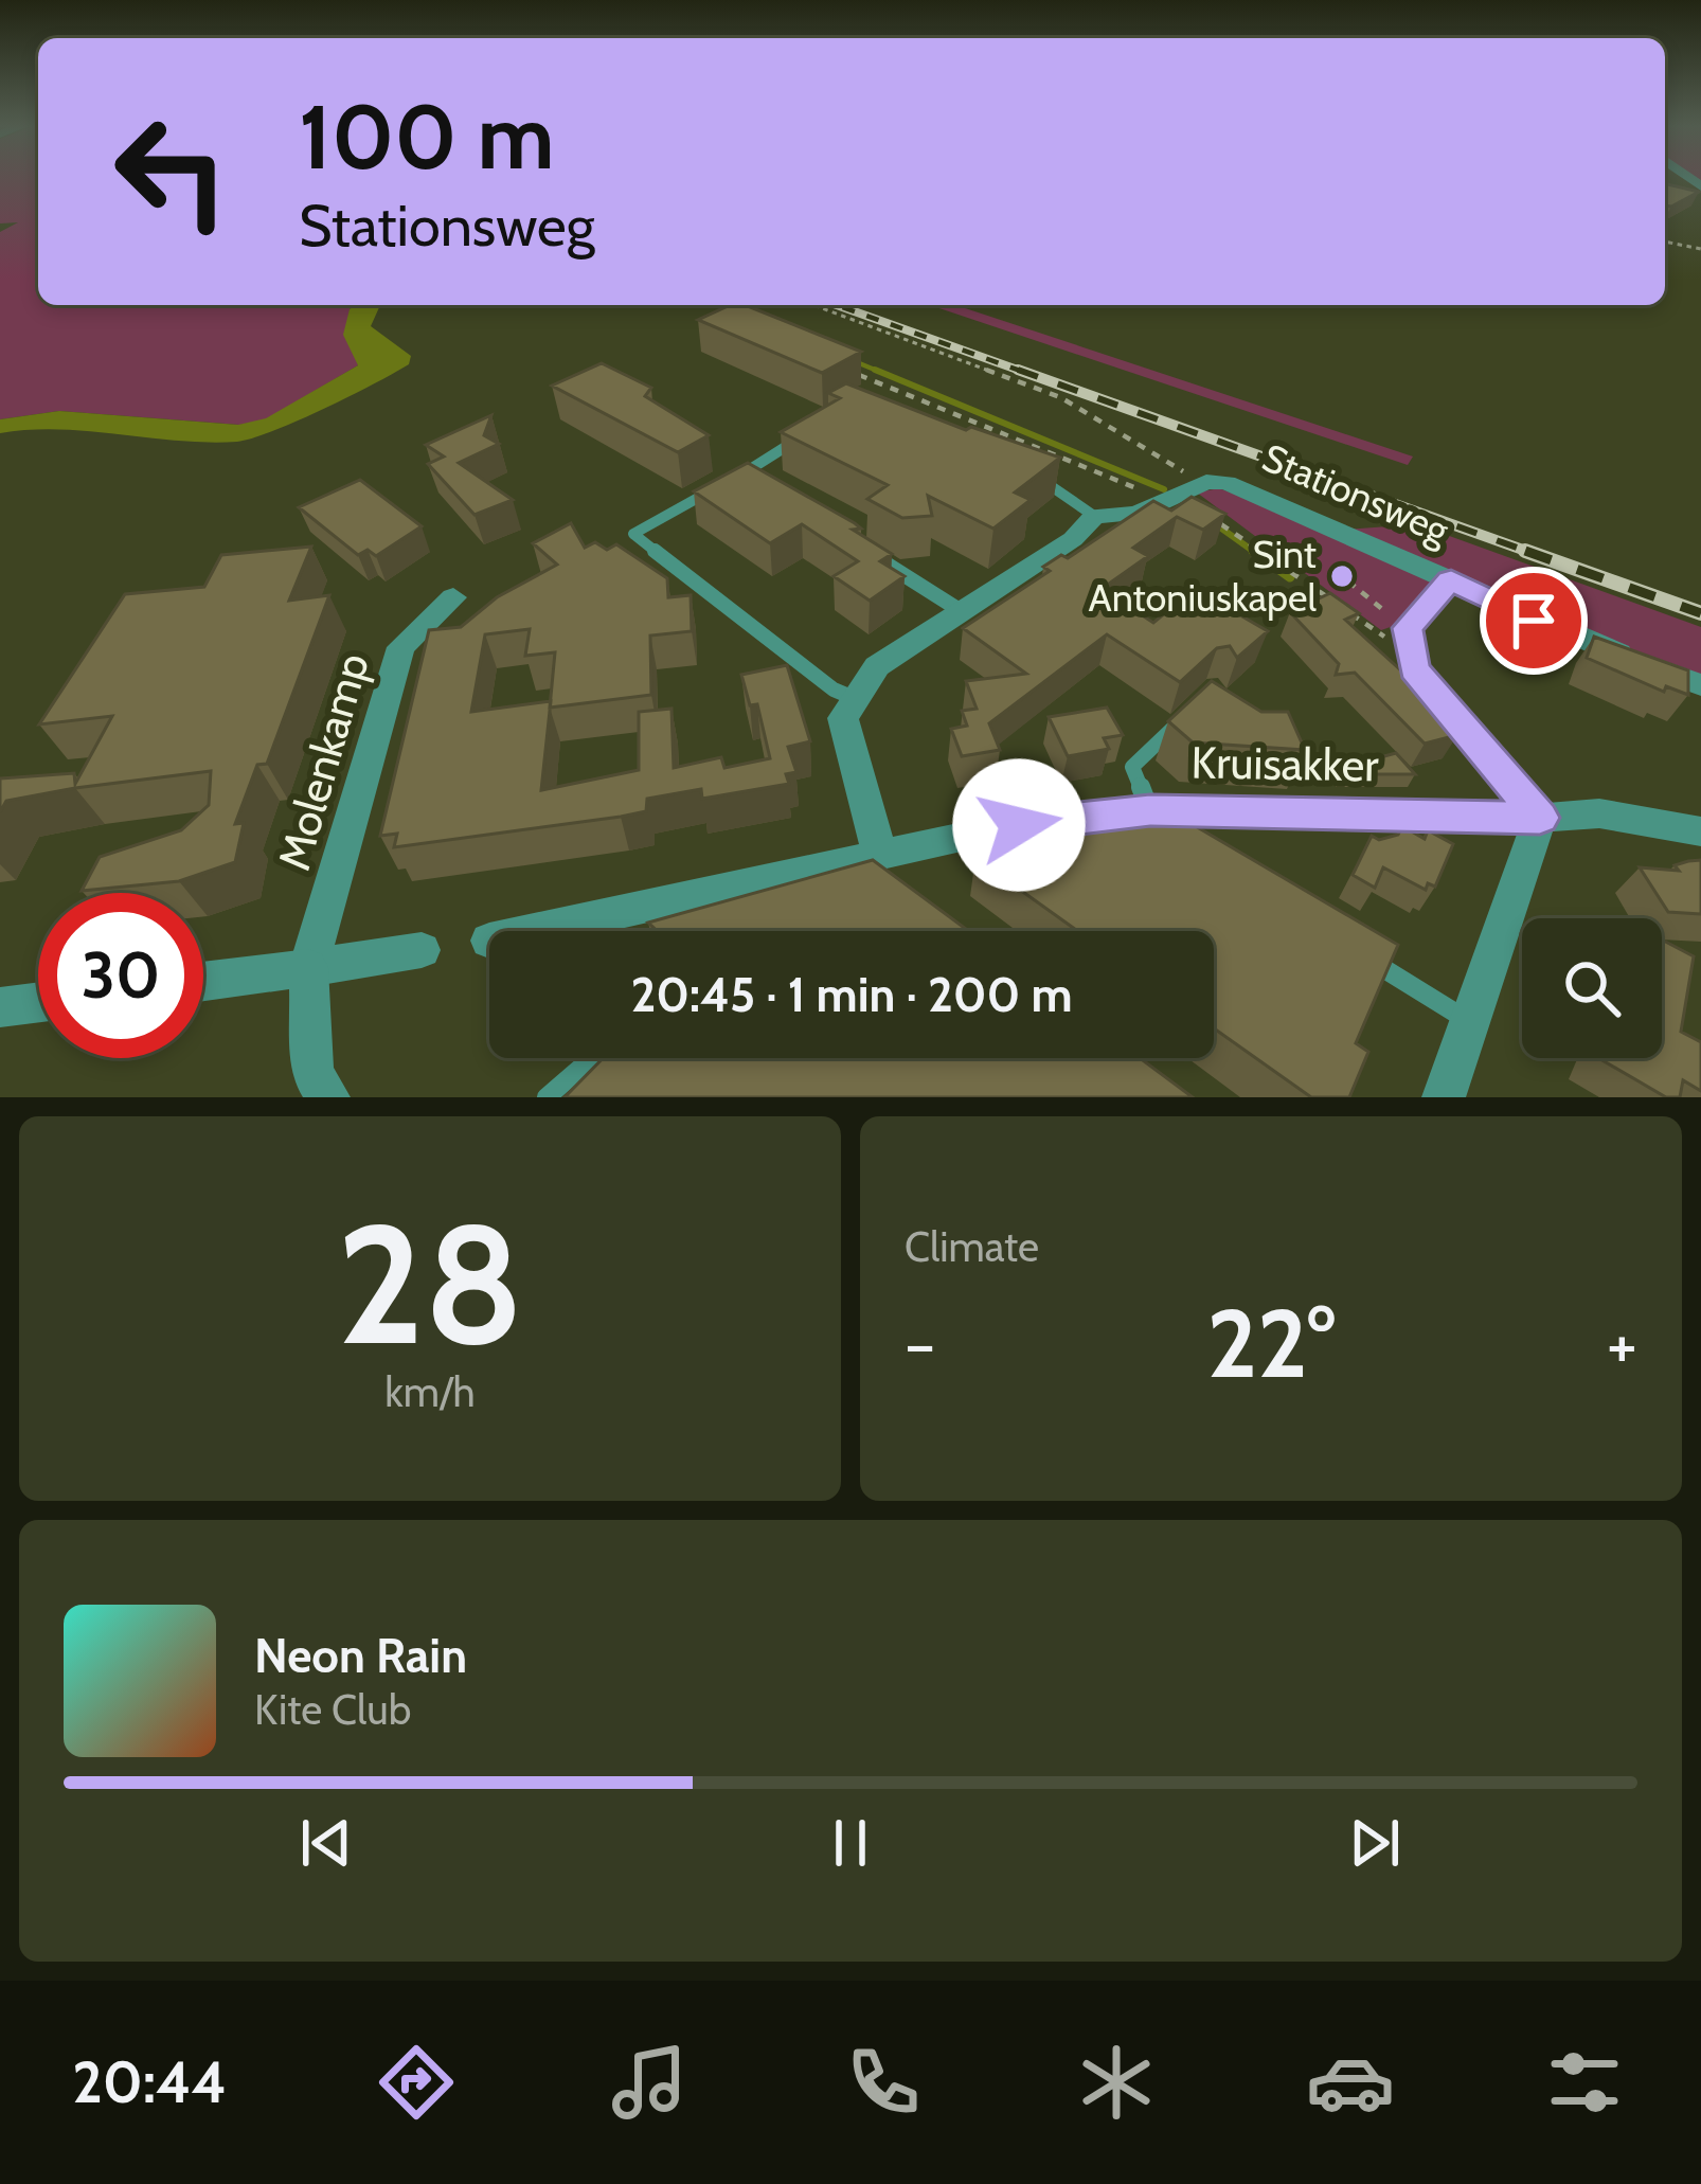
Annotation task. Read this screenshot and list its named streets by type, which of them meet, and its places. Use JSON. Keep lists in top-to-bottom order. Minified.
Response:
{"streets":{"street":["Stationsweg","Molenkamp","Kruisakker"]},"places":["Sint Antoniuskapel"],"page":{"turn":["100 m","Stationsweg"],"limit":"30","trip":"20:45 · 1 min · 200 m","tile":[["28","km/h"],"Climate"],"heat":["−","22°","+"],"song":["Neon Rain","Kite Club"],"tabs":"20:44"}}
